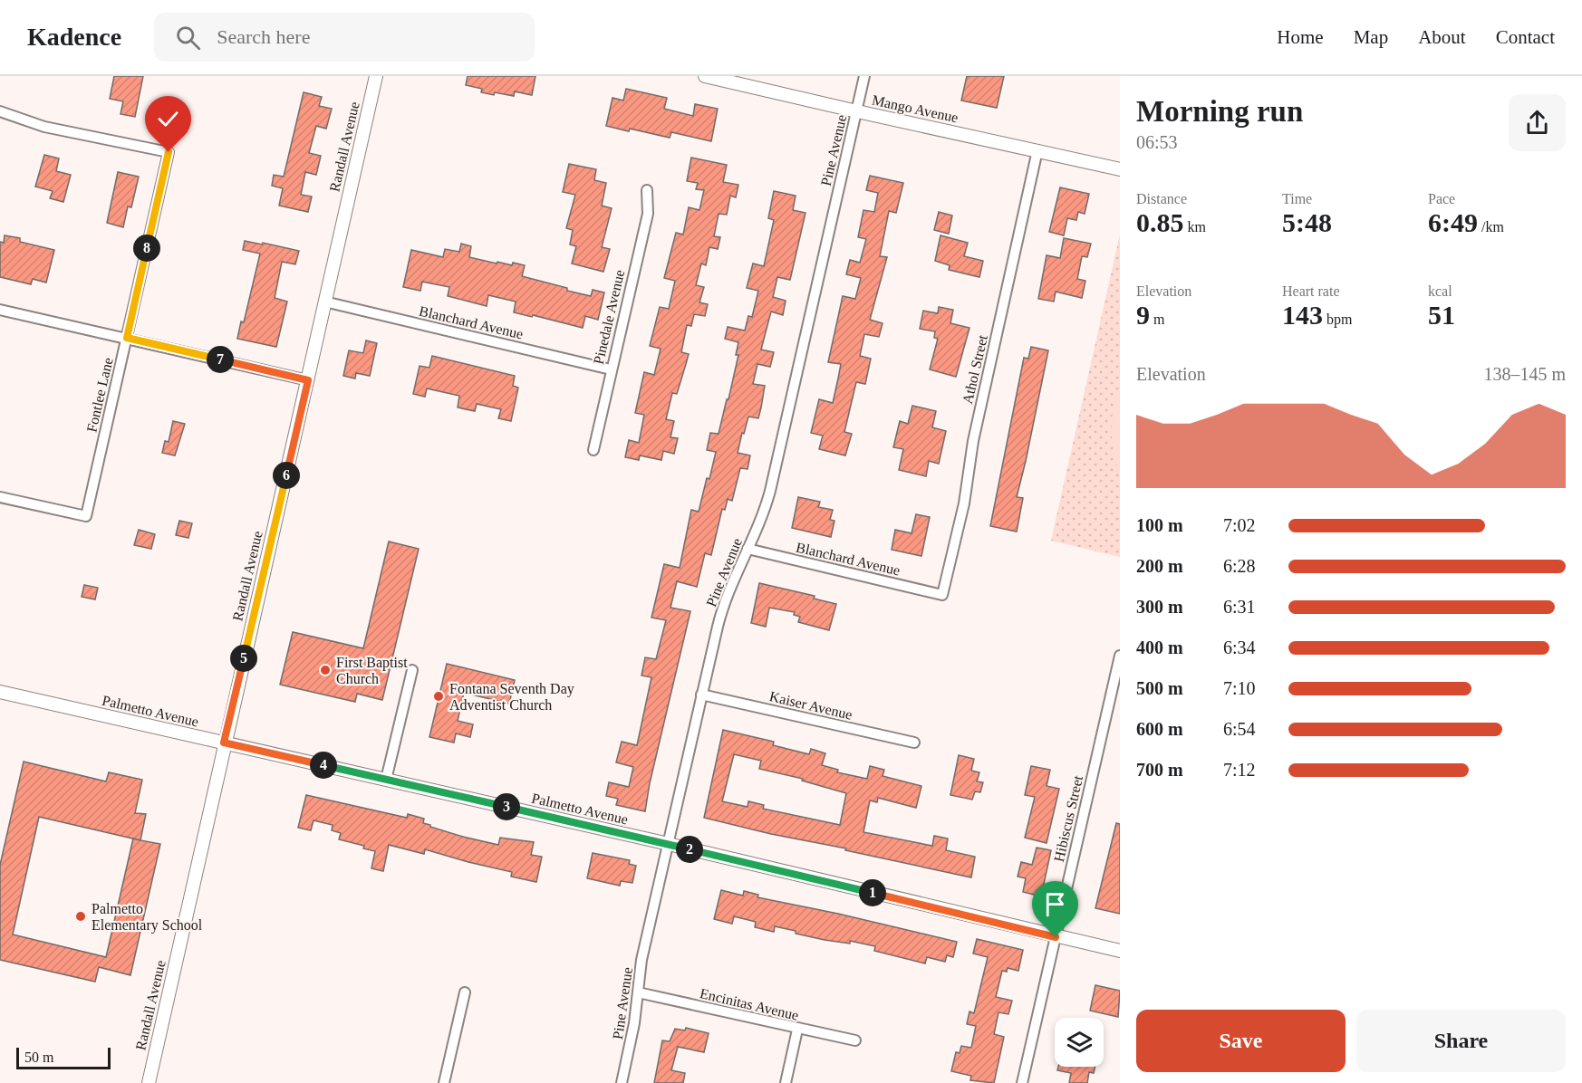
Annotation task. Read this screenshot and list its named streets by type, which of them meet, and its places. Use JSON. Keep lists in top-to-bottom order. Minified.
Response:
{"streets":{"street":["Mango Avenue","Randall Avenue","Pine Avenue","Pinedale Avenue","Blanchard Avenue","Athol Street","Fontlee Lane","Kaiser Avenue","Palmetto Avenue","Hibiscus Street","Encinitas Avenue"]},"crossings":[["Mango Avenue","Pine Avenue"],["Mango Avenue","Athol Street"],["Randall Avenue","Blanchard Avenue"],["Randall Avenue","Palmetto Avenue"],["Pine Avenue","Blanchard Avenue"],["Pine Avenue","Kaiser Avenue"],["Pine Avenue","Palmetto Avenue"],["Pine Avenue","Encinitas Avenue"],["Pinedale Avenue","Blanchard Avenue"],["Blanchard Avenue","Athol Street"],["Palmetto Avenue","Hibiscus Street"]],"places":["First Baptist Church","Fontana Seventh Day Adventist Church","Palmetto Elementary School"],"scale_bar":"50 m","page":{"header":"Kadence","search":"Search here","nav":["Home","Map","About","Contact"],"heading":["Morning run","06:53"],"stats":[["Distance","0.85 km"],["Time","5:48"],["Pace","6:49 /km"],["Elevation","9 m"],["Heart rate","143 bpm"],["kcal","51"]],"pins":["8","7","6","5","4","3","2","1"],"chart":["Elevation","138–145 m"],"list":[{"name":"100 m","note":"7:02"},{"name":"200 m","note":"6:28"},{"name":"300 m","note":"6:31"},{"name":"400 m","note":"6:34"},{"name":"500 m","note":"7:10"},{"name":"600 m","note":"6:54"},{"name":"700 m","note":"7:12"}],"buttons":["Save","Share"],"scale":"50 m"}}
